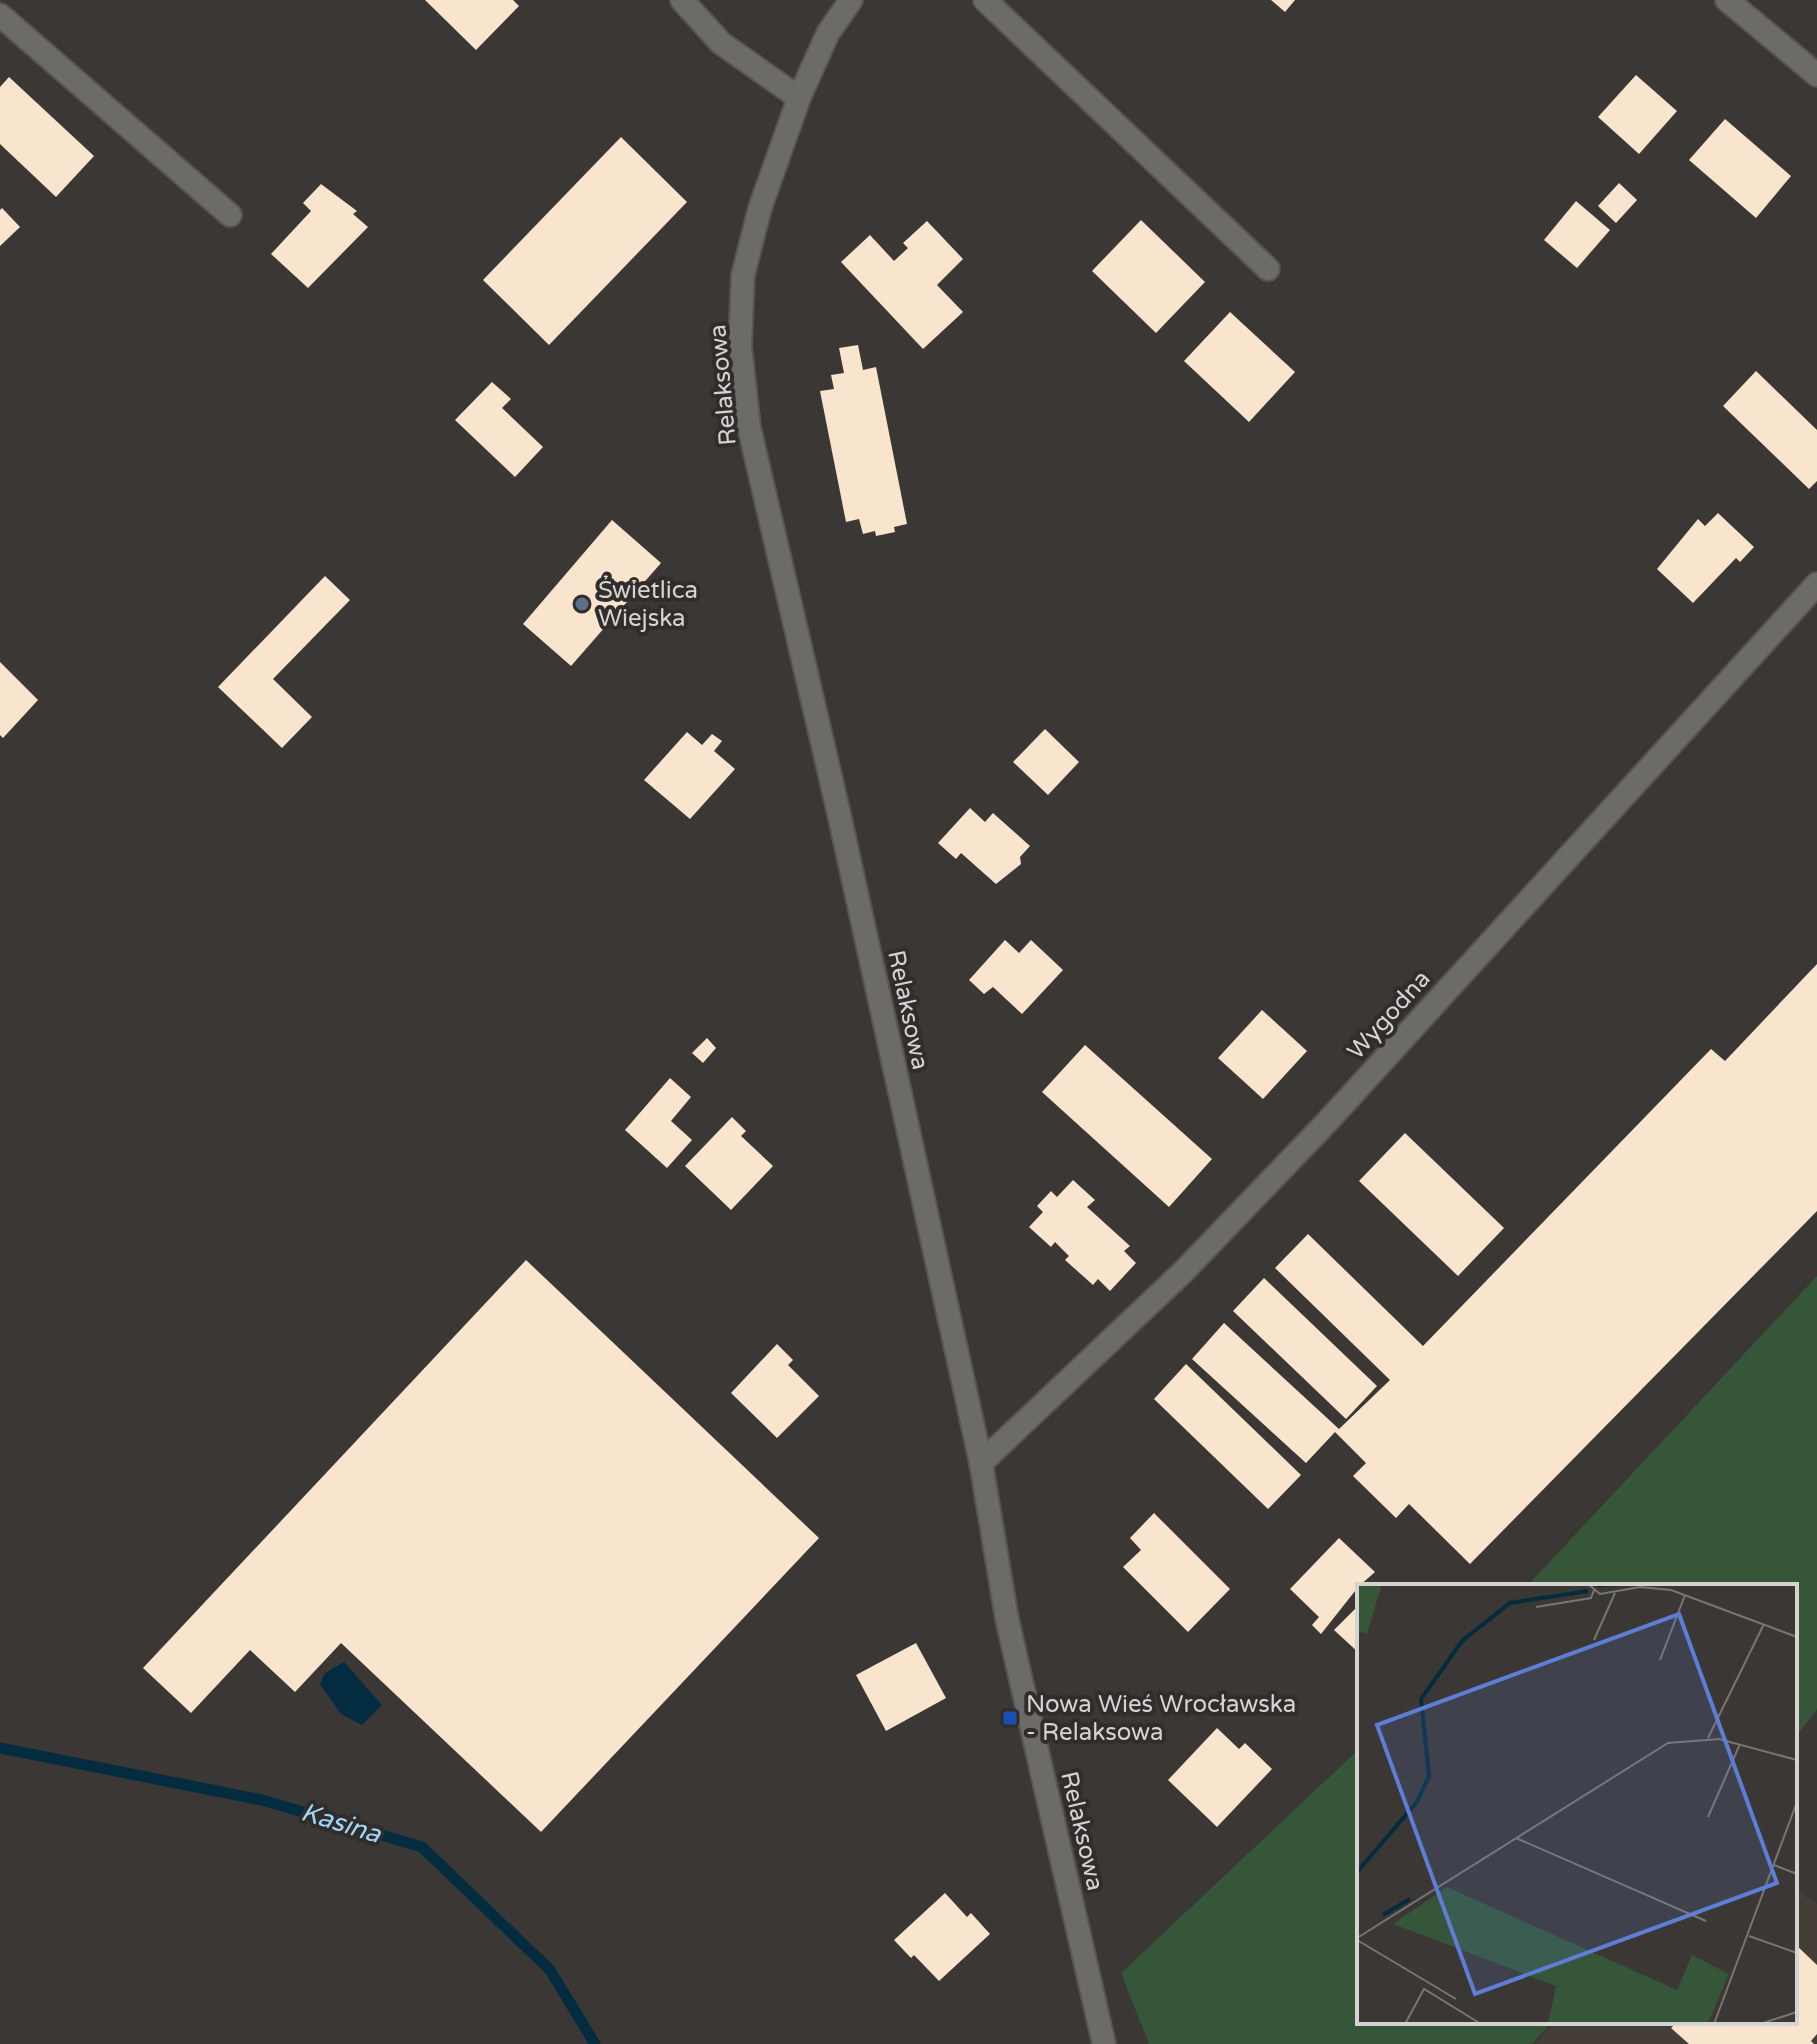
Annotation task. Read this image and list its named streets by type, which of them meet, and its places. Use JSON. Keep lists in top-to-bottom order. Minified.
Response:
{"streets":{"street":["Relaksowa","Wygodna"]},"crossings":[["Relaksowa","Wygodna"]],"water":["Kasina"],"places":{"other":["Świetlica Wiejska"],"transit":["Nowa Wieś Wrocławska - Relaksowa"]}}
